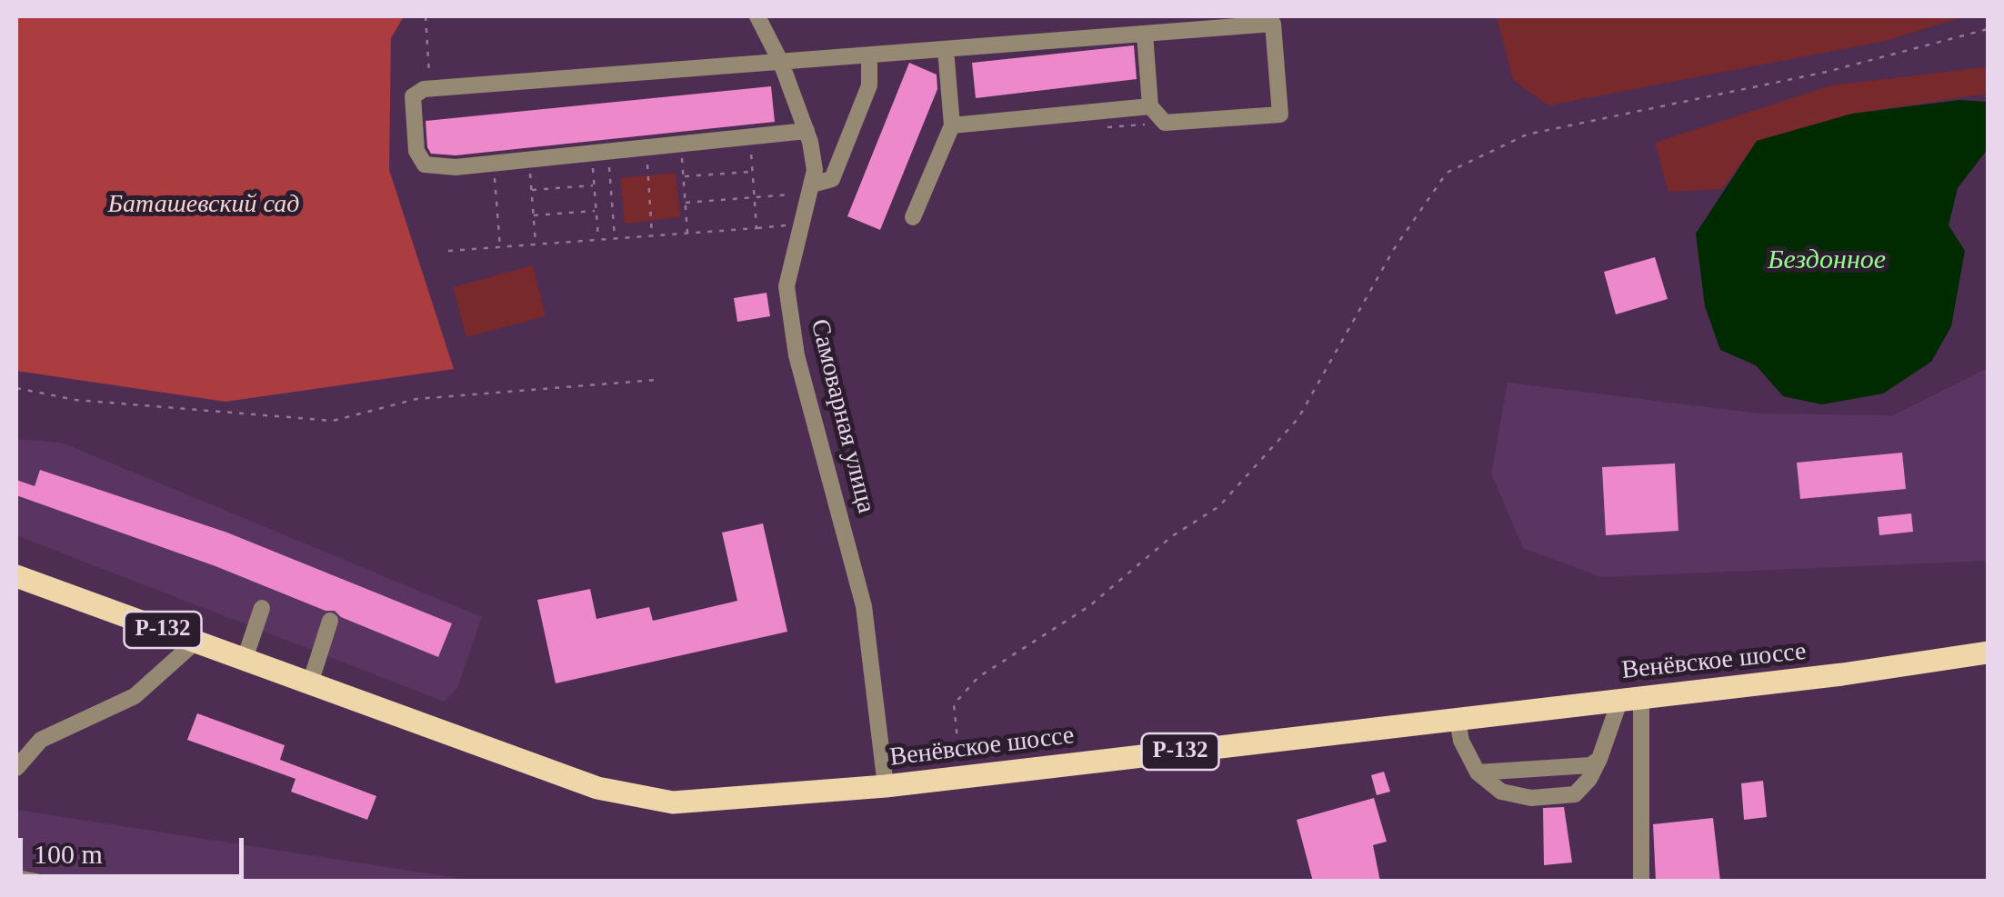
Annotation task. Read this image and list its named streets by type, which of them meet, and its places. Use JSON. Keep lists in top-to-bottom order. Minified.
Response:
{"streets":{"main road":["Р-132","Венёвское шоссе"],"street":["Самоварная улица"]},"crossings":[["Самоварная улица","Венёвское шоссе"]],"water":["Бездонное"],"parks":["Баташевский сад"],"scale_bar":"100 m"}
